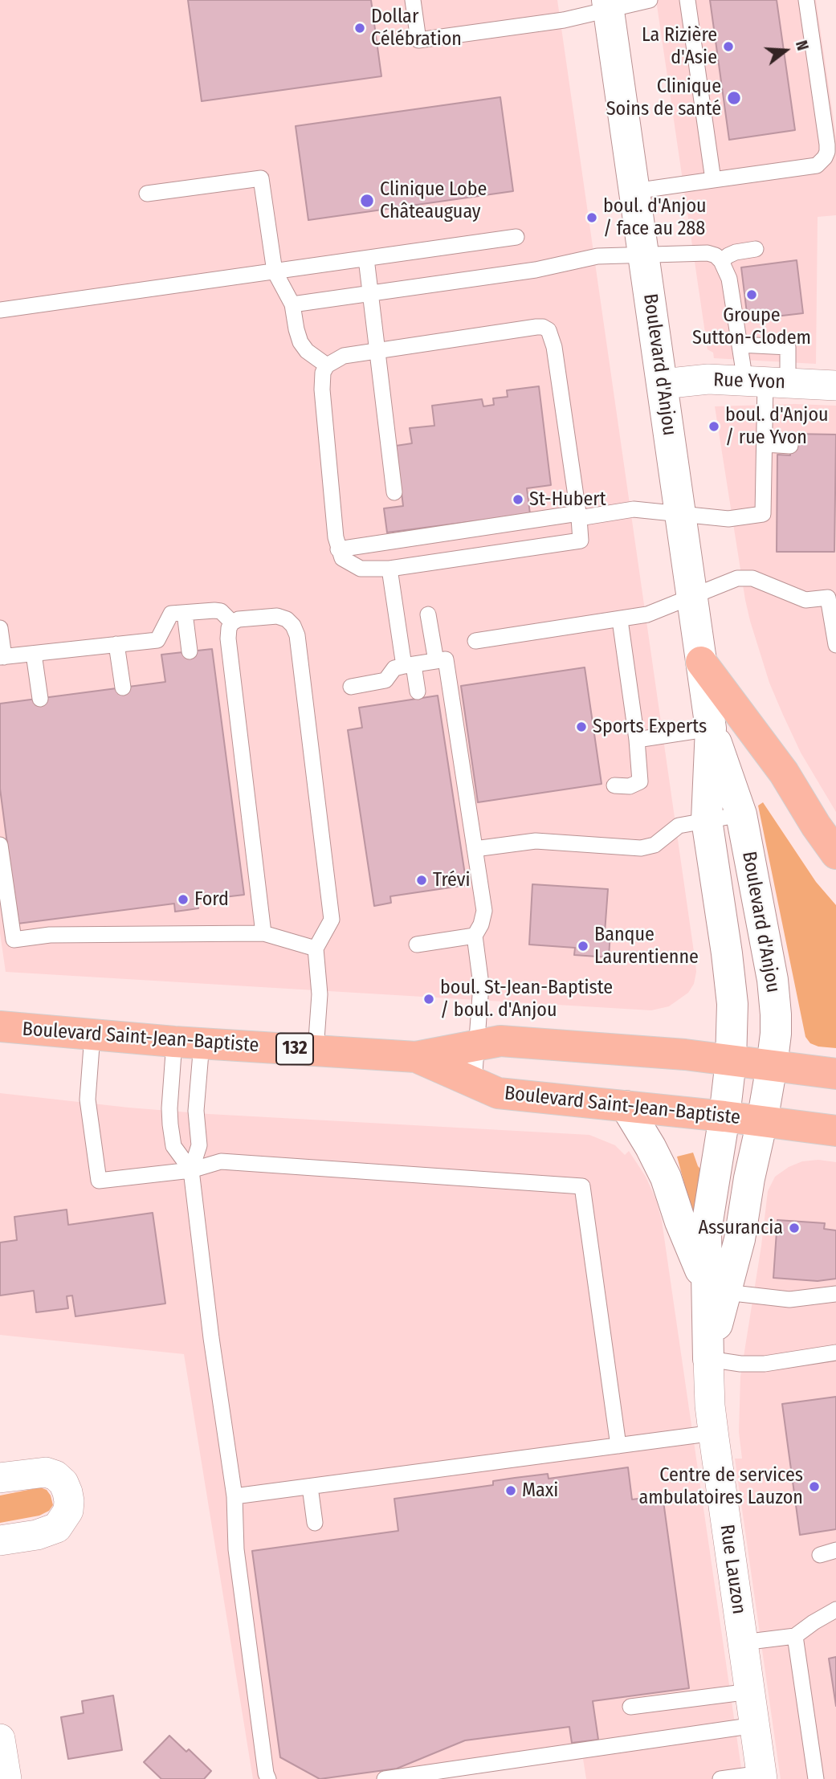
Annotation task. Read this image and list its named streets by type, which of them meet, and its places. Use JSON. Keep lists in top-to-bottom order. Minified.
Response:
{"streets":{"highway":["Boulevard Saint-Jean-Baptiste","132"],"street":["Boulevard d'Anjou","Rue Yvon","Rue Lauzon"]},"crossings":[["Boulevard d'Anjou","Rue Yvon"],["Boulevard d'Anjou","Boulevard Saint-Jean-Baptiste"],["Boulevard d'Anjou","Rue Lauzon"],["Boulevard Saint-Jean-Baptiste","Rue Lauzon"]],"places":["Dollar Célébration","La Rizière d'Asie","Clinique Soins de santé","Clinique Lobe Châteauguay","boul. d'Anjou / face au 288","Groupe Sutton-Clodem","boul. d'Anjou / rue Yvon","St-Hubert","Sports Experts","Trévi","Ford","Banque Laurentienne","boul. St-Jean-Baptiste / boul. d'Anjou","Assurancia","Centre de services ambulatoires Lauzon","Maxi"],"north":"right"}
